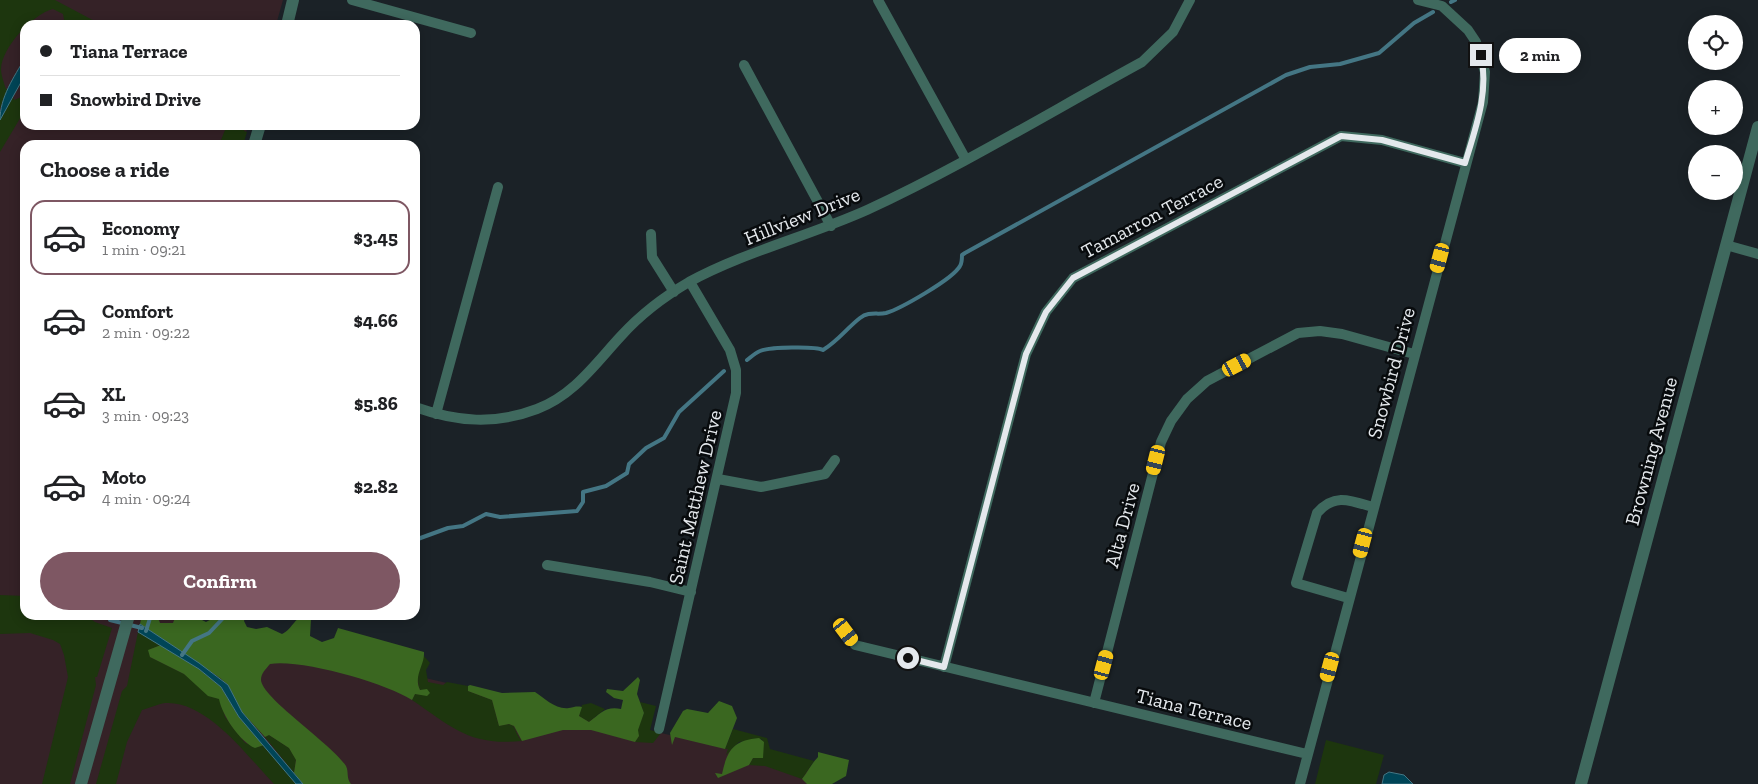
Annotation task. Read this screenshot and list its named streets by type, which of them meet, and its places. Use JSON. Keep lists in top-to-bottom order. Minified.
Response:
{"streets":{"street":["Hillview Drive","Tamarron Terrace","Snowbird Drive","Browning Avenue","Saint Matthew Drive","Alta Drive","Tiana Terrace"]},"crossings":[["Hillview Drive","Saint Matthew Drive"],["Tamarron Terrace","Snowbird Drive"],["Tamarron Terrace","Tiana Terrace"],["Snowbird Drive","Alta Drive"],["Snowbird Drive","Tiana Terrace"],["Alta Drive","Tiana Terrace"]],"page":{"map_buttons":["+","−"],"banner":["Tiana Terrace","Snowbird Drive"],"bubble":"2 min","heading":"Choose a ride","list":[{"name":"Economy","note":"1 min · 09:21","value":"$3.45"},{"name":"Comfort","note":"2 min · 09:22","value":"$4.66"},{"name":"XL","note":"3 min · 09:23","value":"$5.86"},{"name":"Moto","note":"4 min · 09:24","value":"$2.82"}],"buttons":"Confirm"}}
